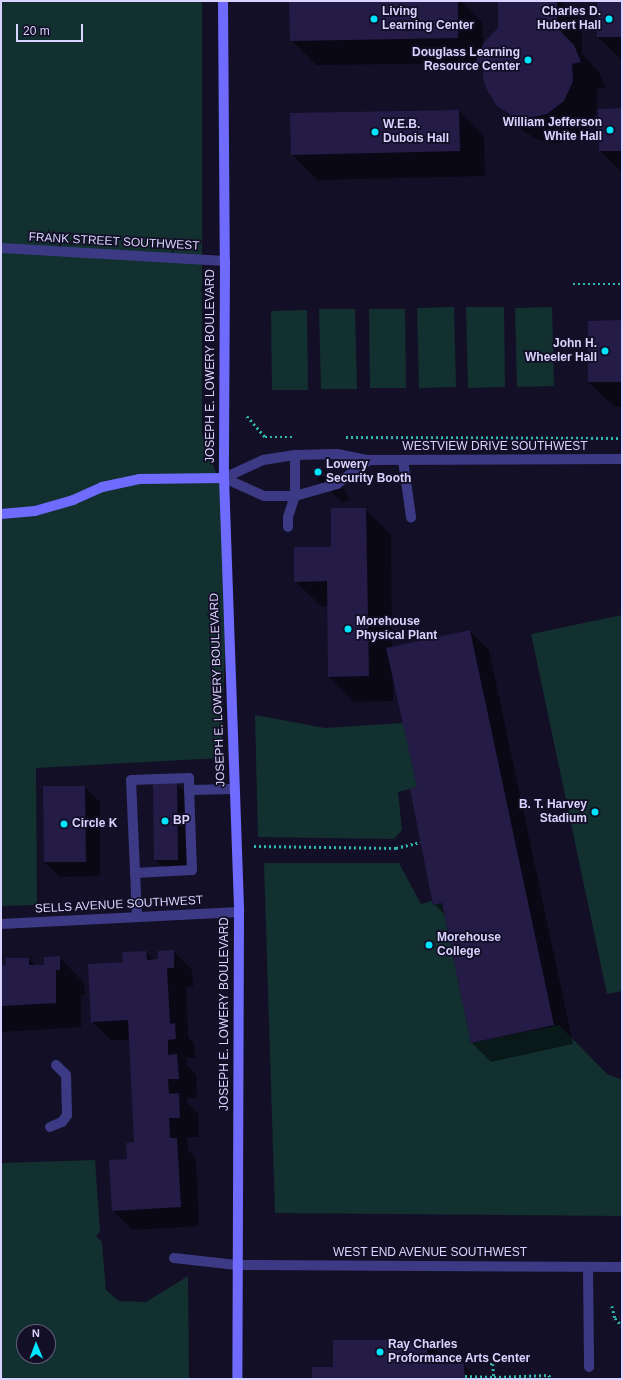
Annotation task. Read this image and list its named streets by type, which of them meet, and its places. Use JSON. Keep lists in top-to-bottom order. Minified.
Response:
{"streets":{"main road":["JOSEPH E. LOWERY BOULEVARD","WESTVIEW DRIVE SOUTHWEST"],"street":["FRANK STREET SOUTHWEST","SELLS AVENUE SOUTHWEST","WEST END AVENUE SOUTHWEST"]},"crossings":[["FRANK STREET SOUTHWEST","JOSEPH E. LOWERY BOULEVARD"],["JOSEPH E. LOWERY BOULEVARD","WESTVIEW DRIVE SOUTHWEST"],["JOSEPH E. LOWERY BOULEVARD","SELLS AVENUE SOUTHWEST"],["JOSEPH E. LOWERY BOULEVARD","WEST END AVENUE SOUTHWEST"]],"places":["Living Learning Center","Charles D. Hubert Hall","Douglass Learning Resource Center","William Jefferson White Hall","W.E.B. Dubois Hall","John H. Wheeler Hall","Lowery Security Booth","Morehouse Physical Plant","B. T. Harvey Stadium","BP","Circle K","Morehouse College","Ray Charles Proformance Arts Center"],"scale_bar":"20 m","north":"top"}
